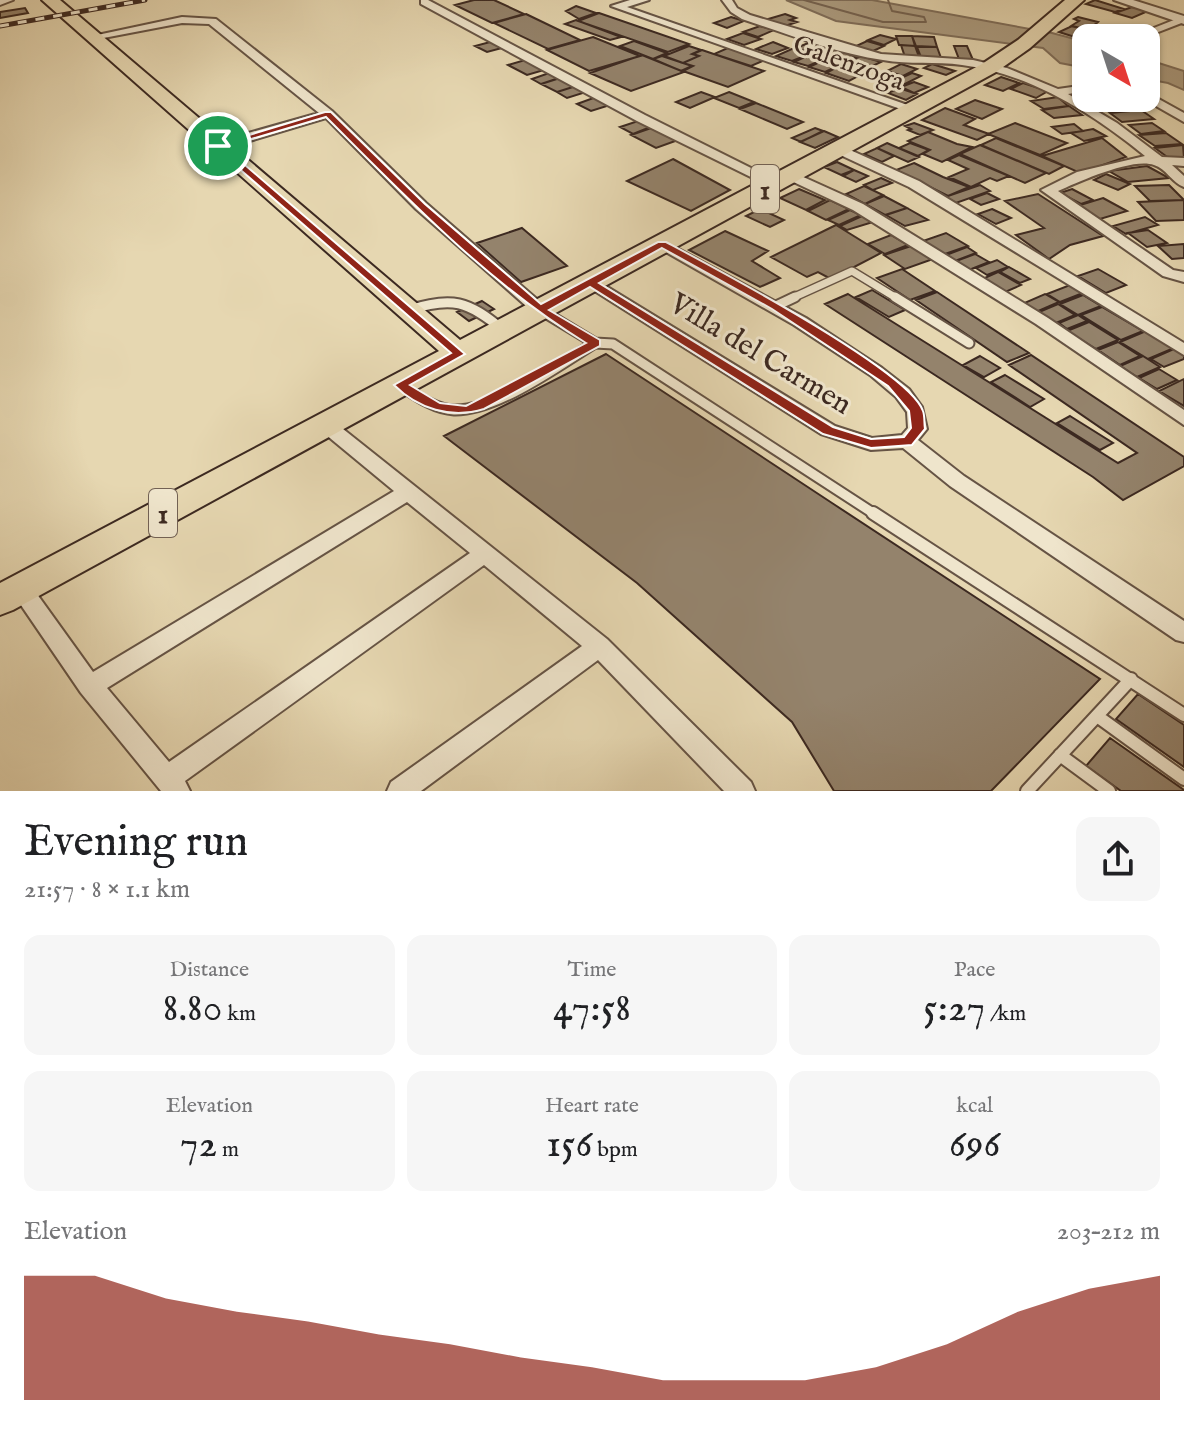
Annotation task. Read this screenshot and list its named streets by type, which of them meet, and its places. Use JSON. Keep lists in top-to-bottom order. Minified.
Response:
{"streets":{"main road":["1"],"street":["Galenzoga","Villa del Carmen"]},"crossings":[["Galenzoga","1"],["1","Villa del Carmen"]],"north":"bottom right","page":{"heading":["Evening run","21:57 · 8 × 1.1 km"],"stats":[["Distance","8.80 km"],["Time","47:58"],["Pace","5:27 /km"],["Elevation","72 m"],["Heart rate","156 bpm"],["kcal","696"]],"chart":["Elevation","203–212 m"]}}
